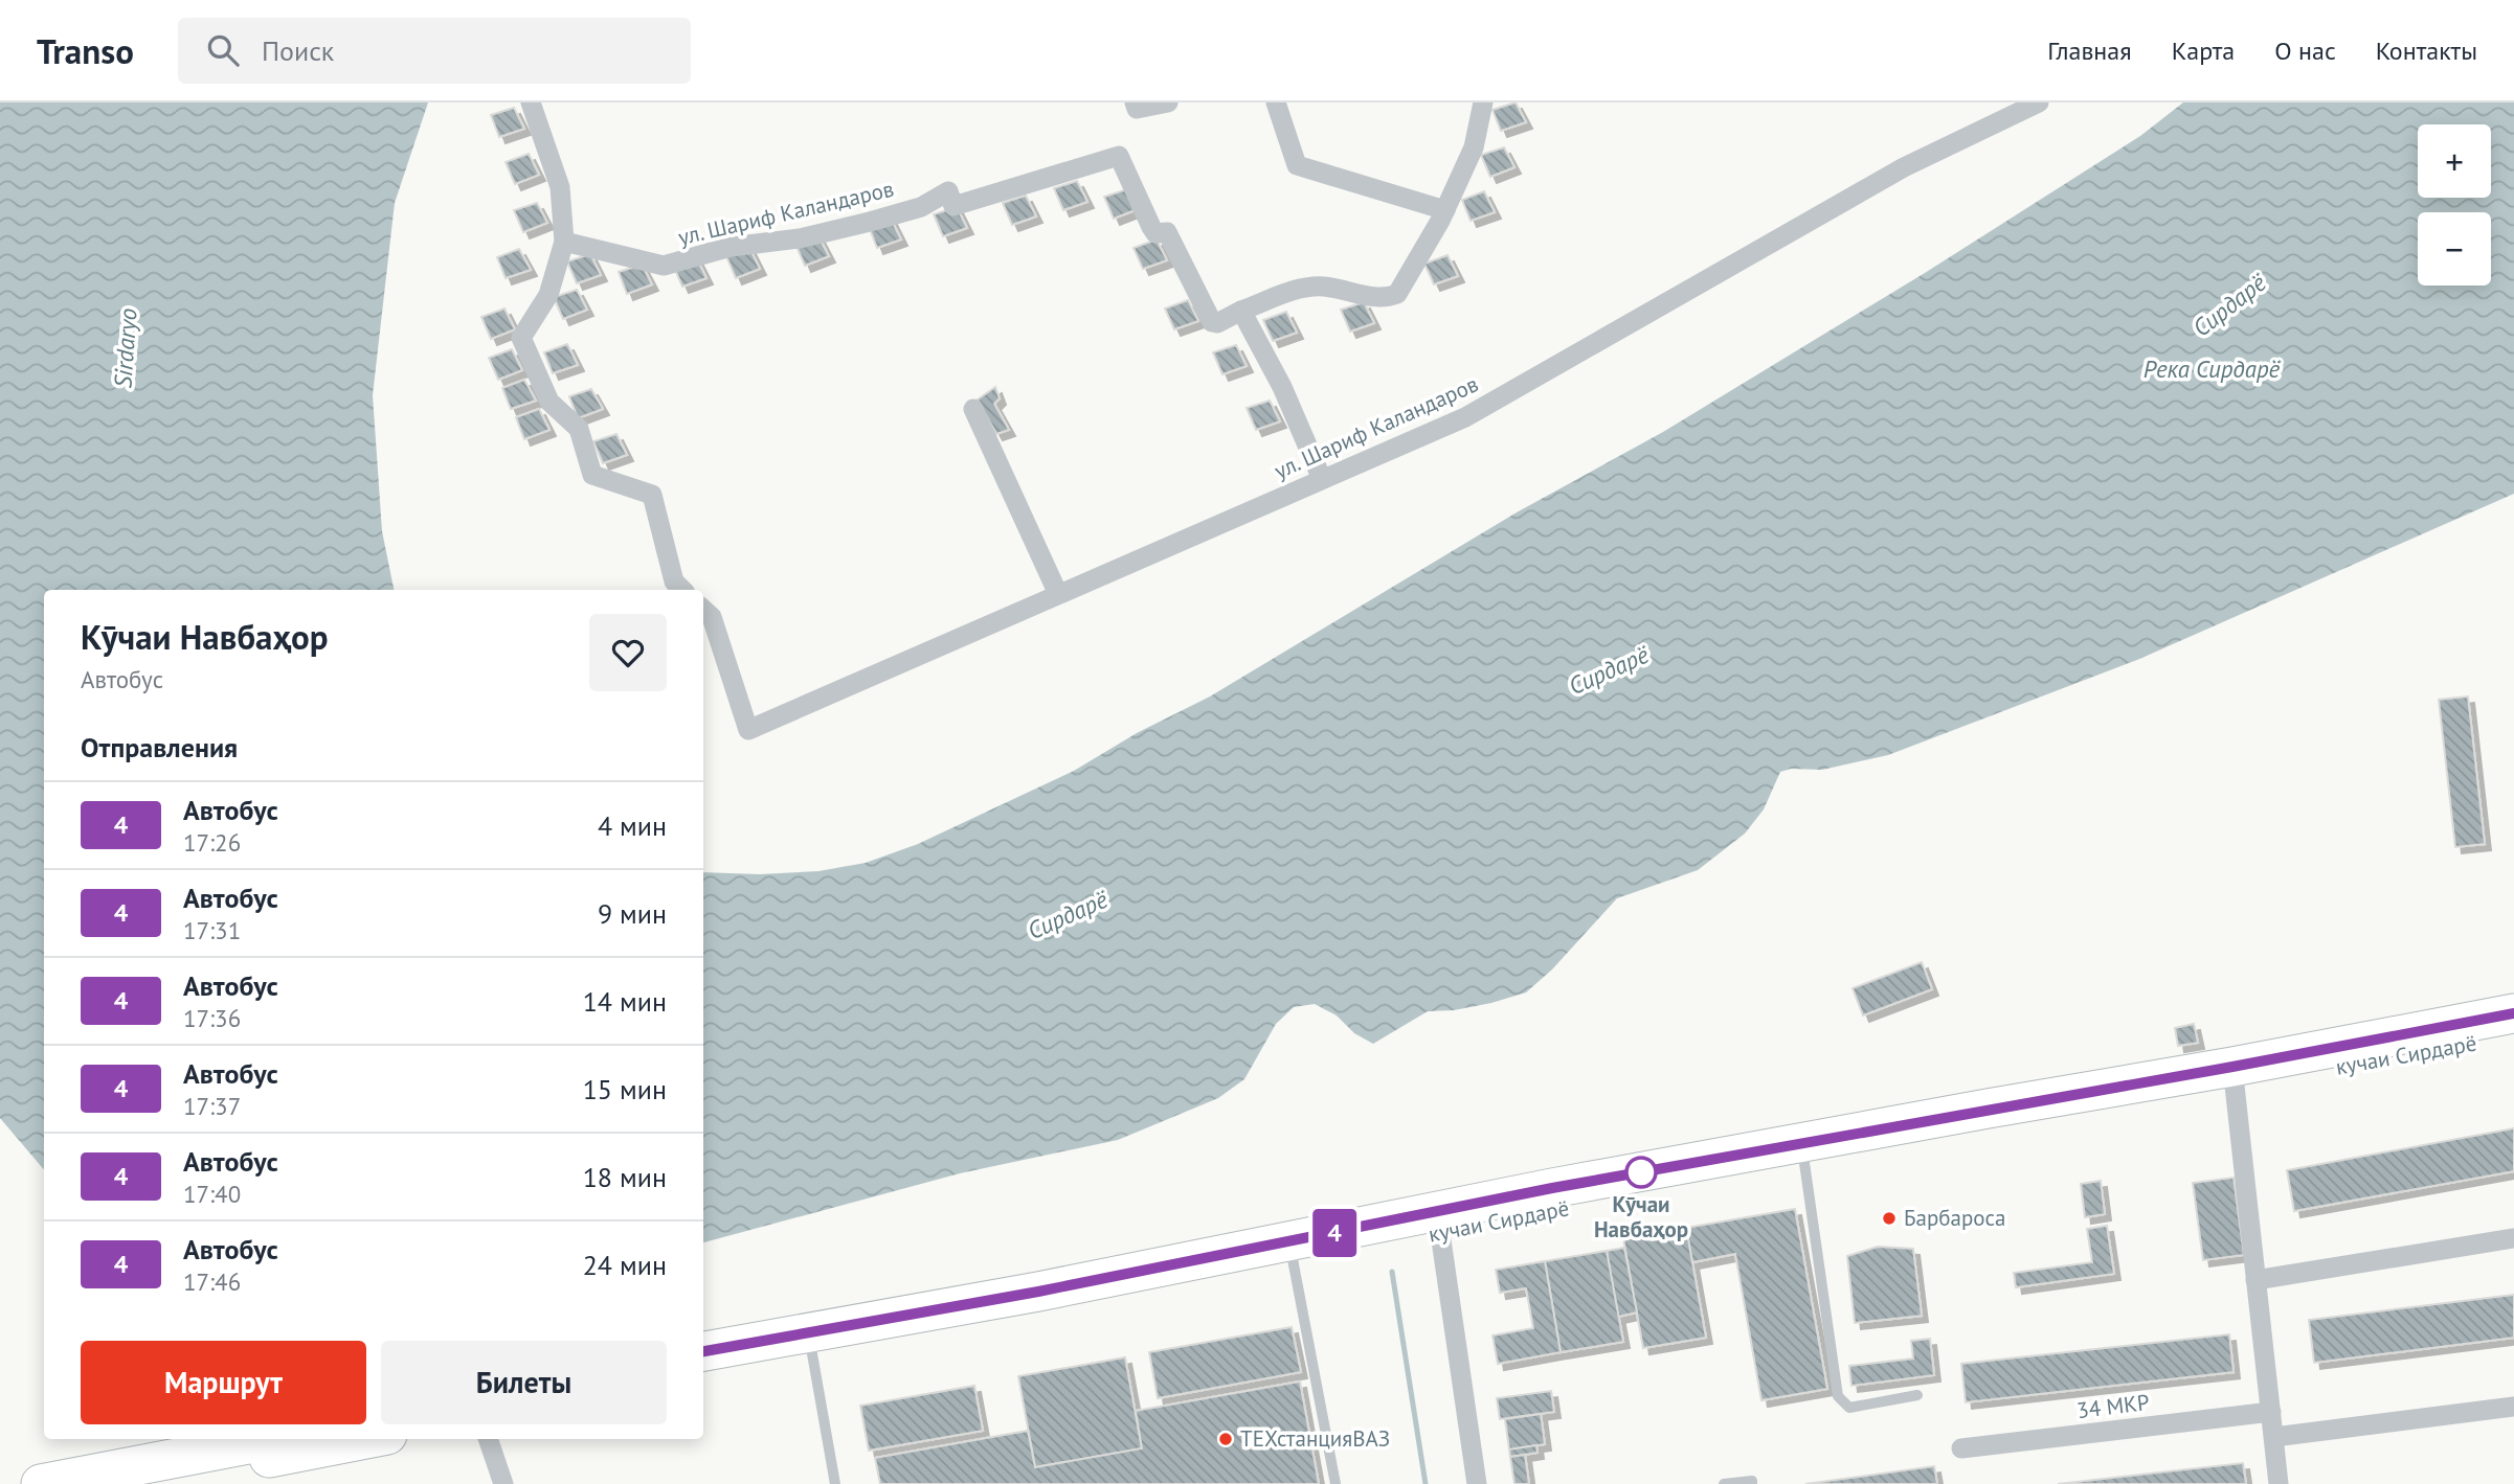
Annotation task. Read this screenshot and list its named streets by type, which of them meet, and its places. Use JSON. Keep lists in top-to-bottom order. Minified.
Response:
{"streets":{"highway":["кучаи Сирдарё"],"street":["ул. Шариф Каландаров","34 МКР"]},"water":["Сирдарё","Sirdaryo","Река Сирдарё"],"places":["Кӯчаи Навбаҳор","Барбароса","ТЕХстанцияВАЗ"],"lines":["bus line 4"],"page":{"header":"Transo","search":"Поиск","nav":["Главная","Карта","О нас","Контакты"],"on_map":"4","map_buttons":["+","−"],"heading":[["Кӯчаи Навбаҳор","Автобус"],"Отправления"],"list":[{"mark":"4","name":"Автобус","note":"17:26","value":"4 мин"},{"mark":"4","name":"Автобус","note":"17:31","value":"9 мин"},{"mark":"4","name":"Автобус","note":"17:36","value":"14 мин"},{"mark":"4","name":"Автобус","note":"17:37","value":"15 мин"},{"mark":"4","name":"Автобус","note":"17:40","value":"18 мин"},{"mark":"4","name":"Автобус","note":"17:46","value":"24 мин"}],"buttons":["Маршрут","Билеты"]}}
